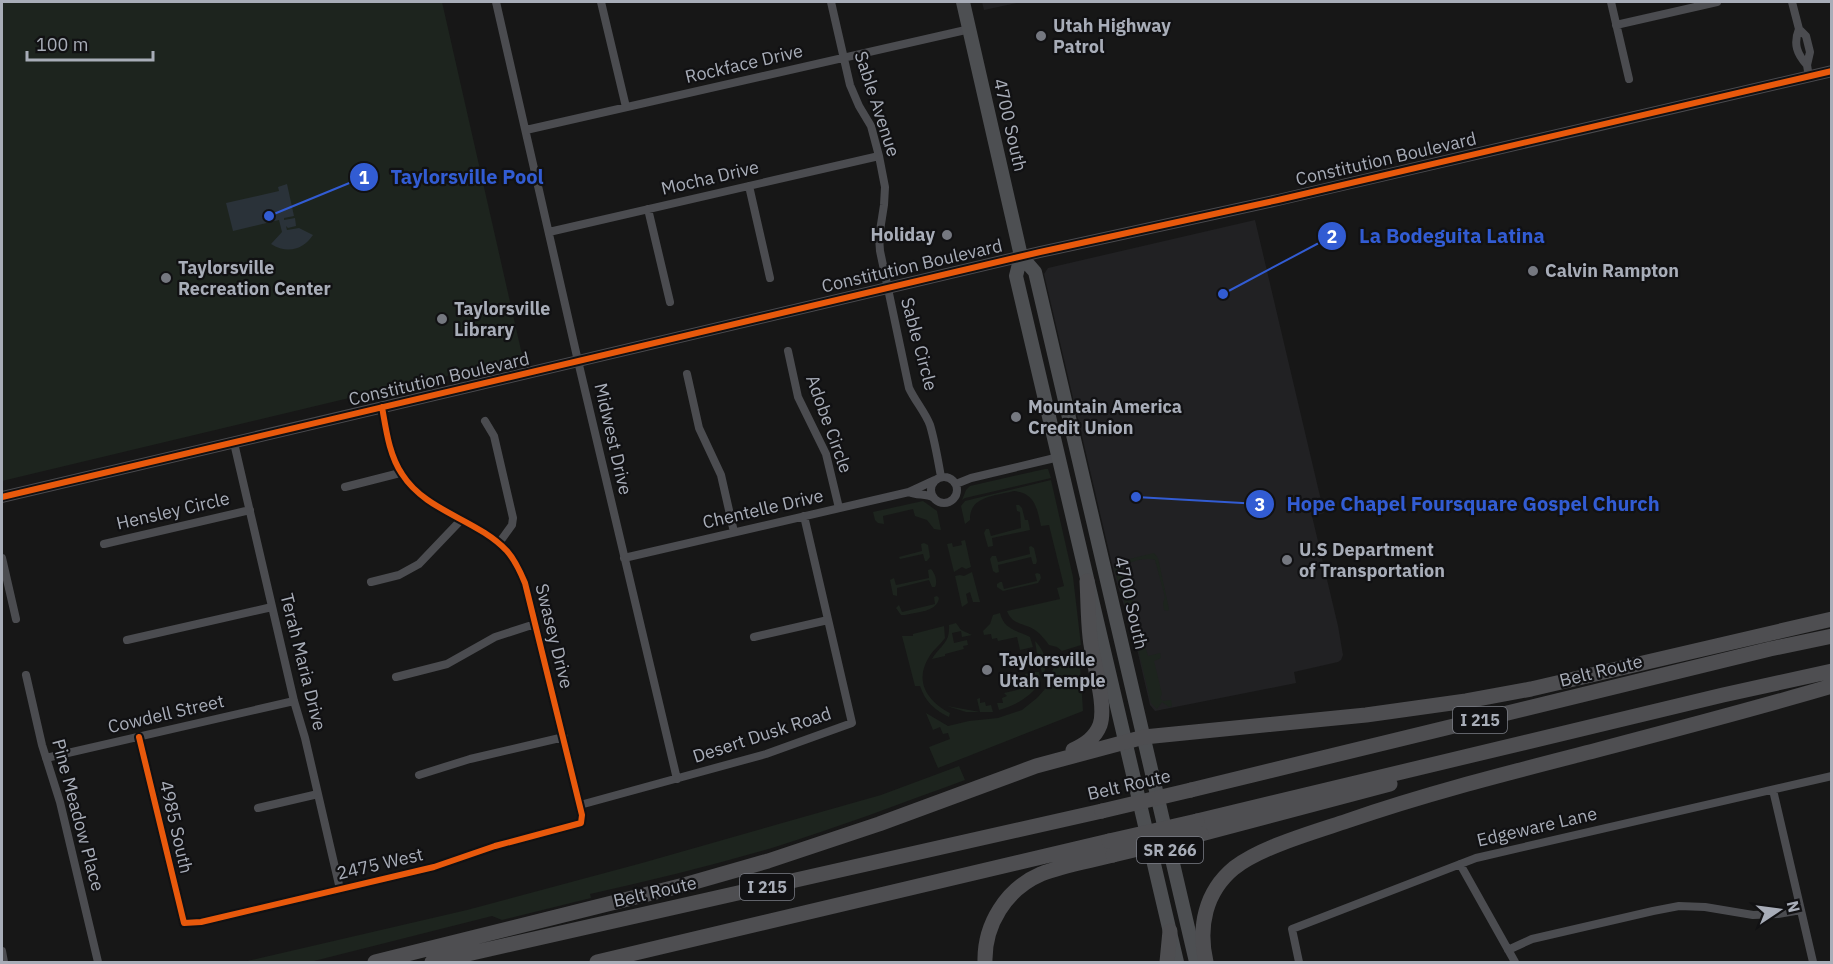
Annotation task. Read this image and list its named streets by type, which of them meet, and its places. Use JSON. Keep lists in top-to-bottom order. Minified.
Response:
{"streets":{"highway":["Belt Route","I 215"],"main road":["4700 South","Constitution Boulevard","SR 266"],"street":["Rockface Drive","Sable Avenue","Mocha Drive","Sable Circle","Adobe Circle","Midwest Drive","Chentelle Drive","Hensley Circle","Swasey Drive","Terah Maria Drive","Cowdell Street","Desert Dusk Road","Pine Meadow Place","4985 South","Edgeware Lane","2475 West"]},"crossings":[["Rockface Drive","Sable Avenue"],["Rockface Drive","4700 South"],["Rockface Drive","Midwest Drive"],["Sable Avenue","Constitution Boulevard"],["Sable Avenue","Mocha Drive"],["Sable Avenue","Sable Circle"],["4700 South","Constitution Boulevard"],["Constitution Boulevard","Sable Circle"],["Constitution Boulevard","Midwest Drive"],["Constitution Boulevard","Swasey Drive"],["Constitution Boulevard","Terah Maria Drive"],["Mocha Drive","Midwest Drive"],["Sable Circle","Chentelle Drive"],["Adobe Circle","Chentelle Drive"],["Midwest Drive","Chentelle Drive"],["Midwest Drive","Desert Dusk Road"],["Chentelle Drive","Desert Dusk Road"],["Hensley Circle","Terah Maria Drive"],["Swasey Drive","Desert Dusk Road"],["Swasey Drive","2475 West"],["Terah Maria Drive","Cowdell Street"],["Terah Maria Drive","2475 West"],["Cowdell Street","Pine Meadow Place"],["Cowdell Street","4985 South"],["4985 South","2475 West"]],"places":["Utah Highway Patrol","Taylorsville Pool","Holiday","Calvin Rampton","Taylorsville Recreation Center","La Bodeguita Latina","Taylorsville Library","Mountain America Credit Union","Hope Chapel Foursquare Gospel Church","U.S Department of Transportation","Taylorsville Utah Temple"],"scale_bar":"100 m","north":"right"}
